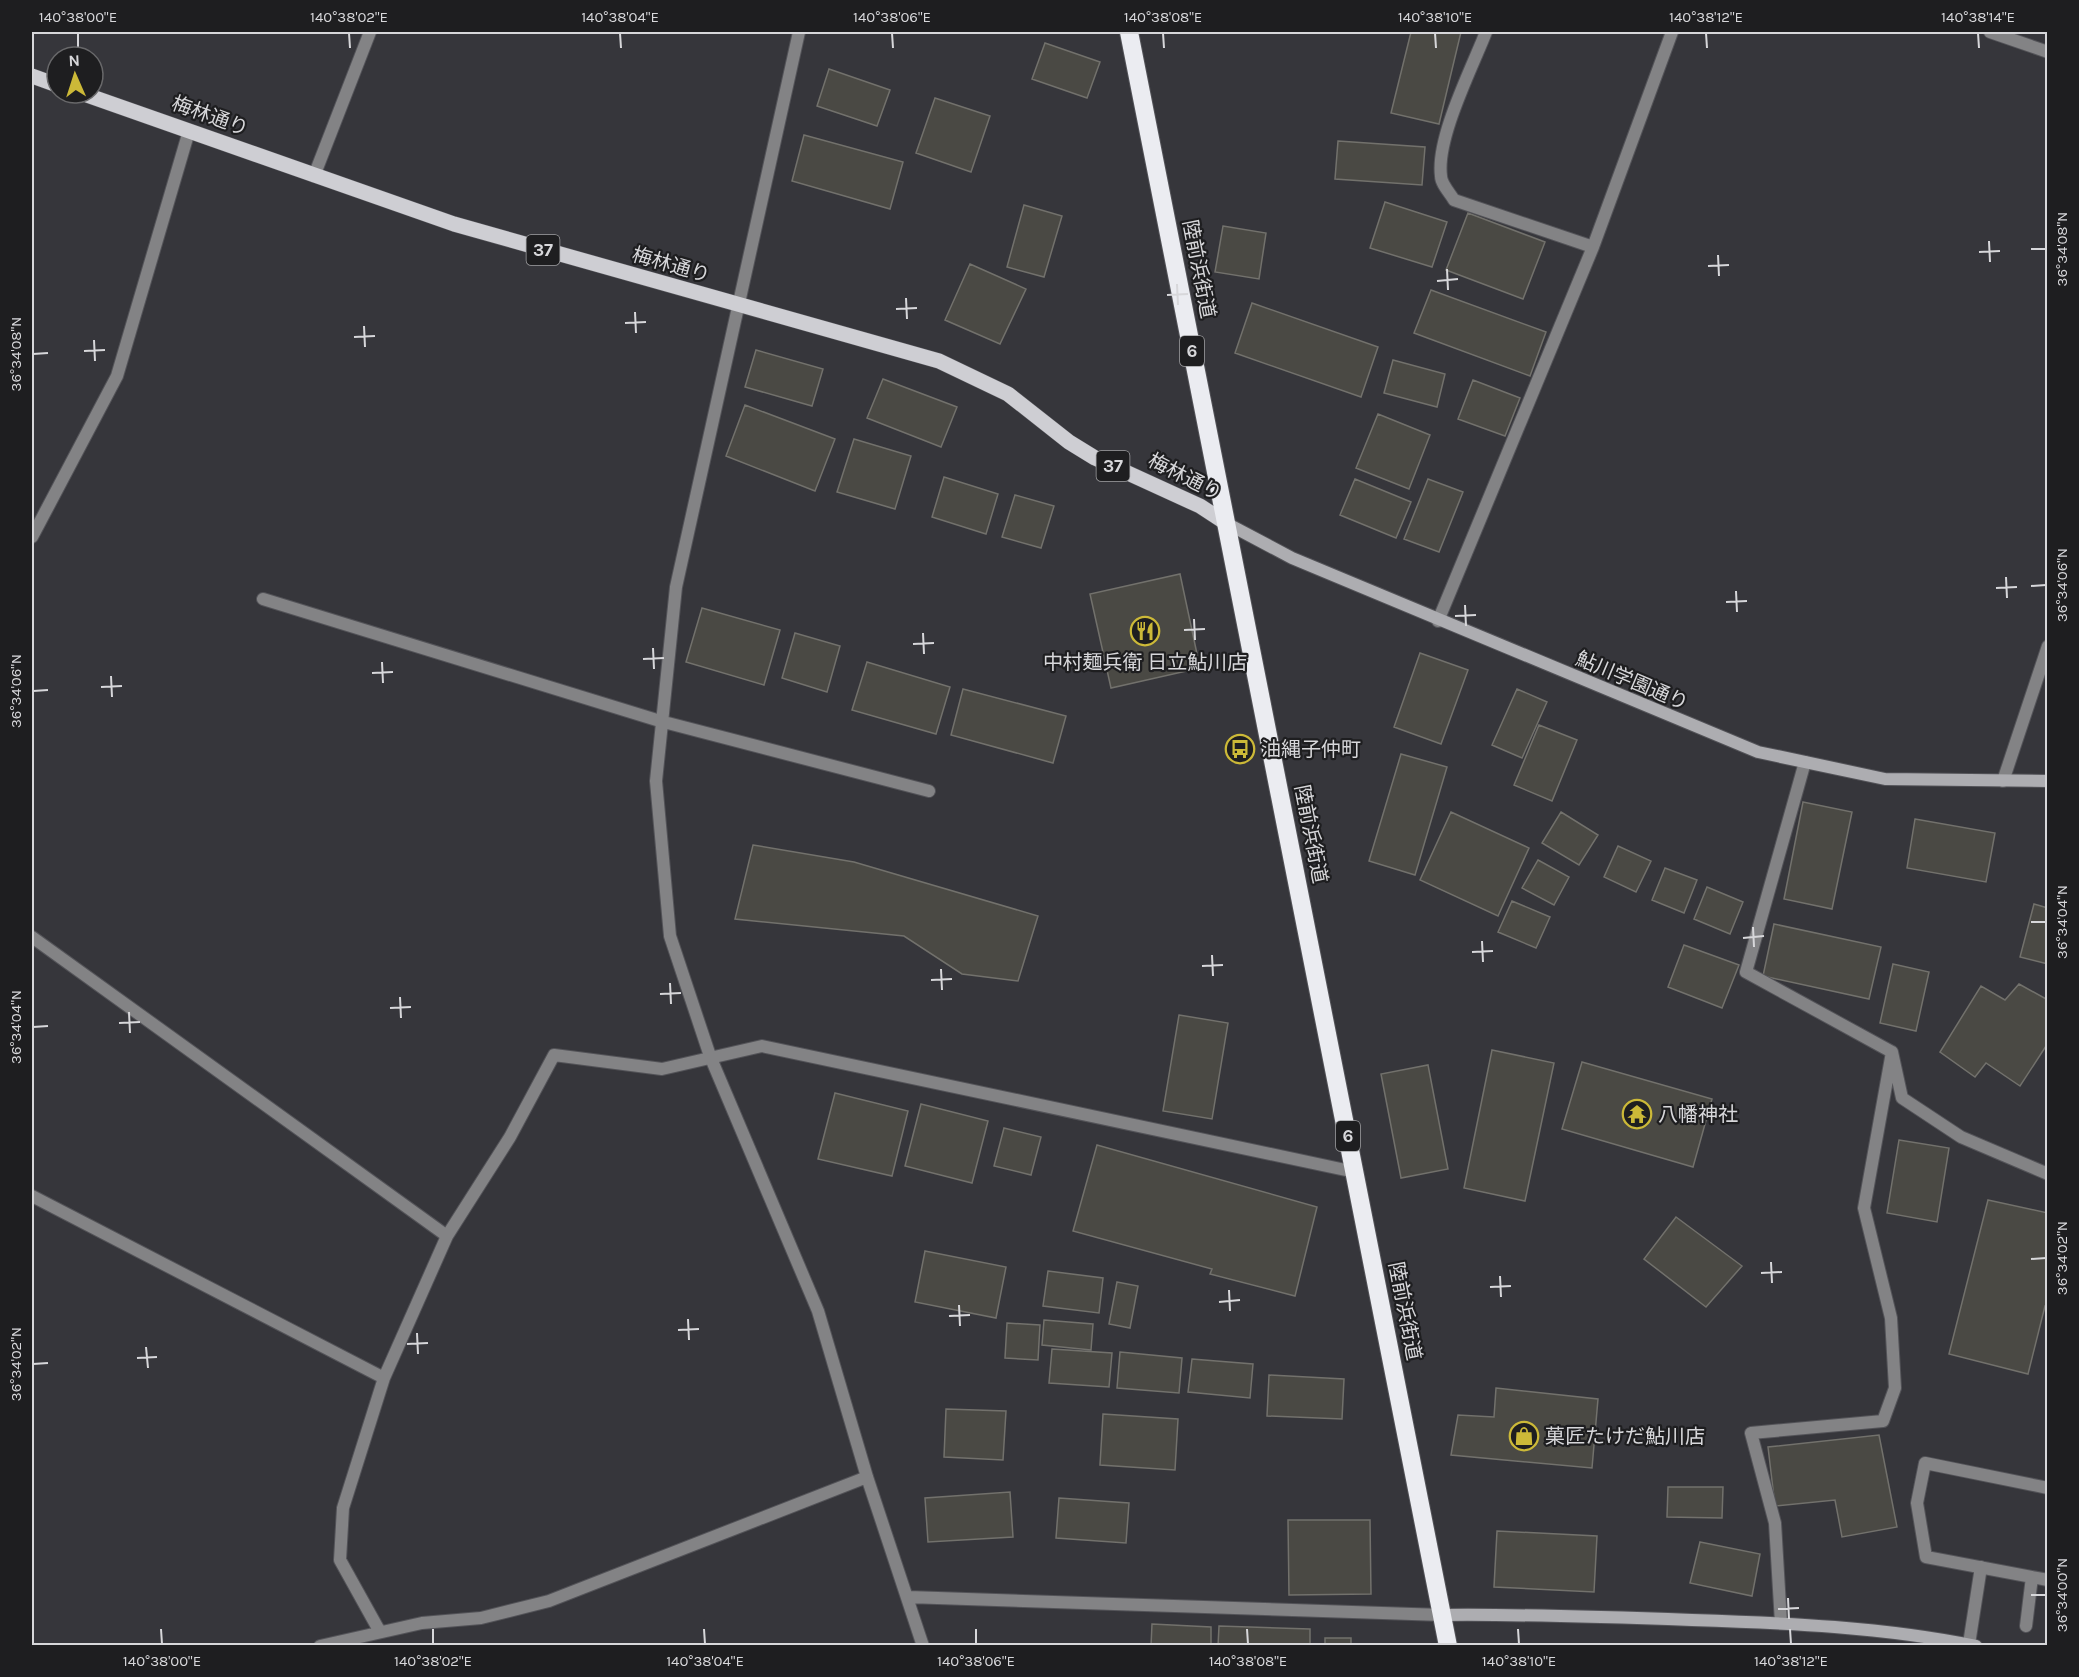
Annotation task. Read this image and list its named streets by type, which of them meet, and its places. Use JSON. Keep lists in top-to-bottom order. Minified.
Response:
{"streets":{"highway":["陸前浜街道","6"],"main road":["梅林通り","37"],"street":["鮎川学園通り"]},"crossings":[["梅林通り","陸前浜街道"],["梅林通り","鮎川学園通り"],["陸前浜街道","鮎川学園通り"]],"places":{"restaurant":["中村麺兵衛 日立鮎川店"],"bus stop":["油縄子仲町"],"temple":["八幡神社"],"shop":["菓匠たけだ鮎川店"]},"north":"top","coordinates":["140°38'00\"E","140°38'02\"E","140°38'04\"E","140°38'06\"E","140°38'08\"E","140°38'10\"E","140°38'12\"E","140°38'14\"E","36°34'08\"N","36°34'06\"N","36°34'04\"N","36°34'02\"N","36°34'00\"N"]}
